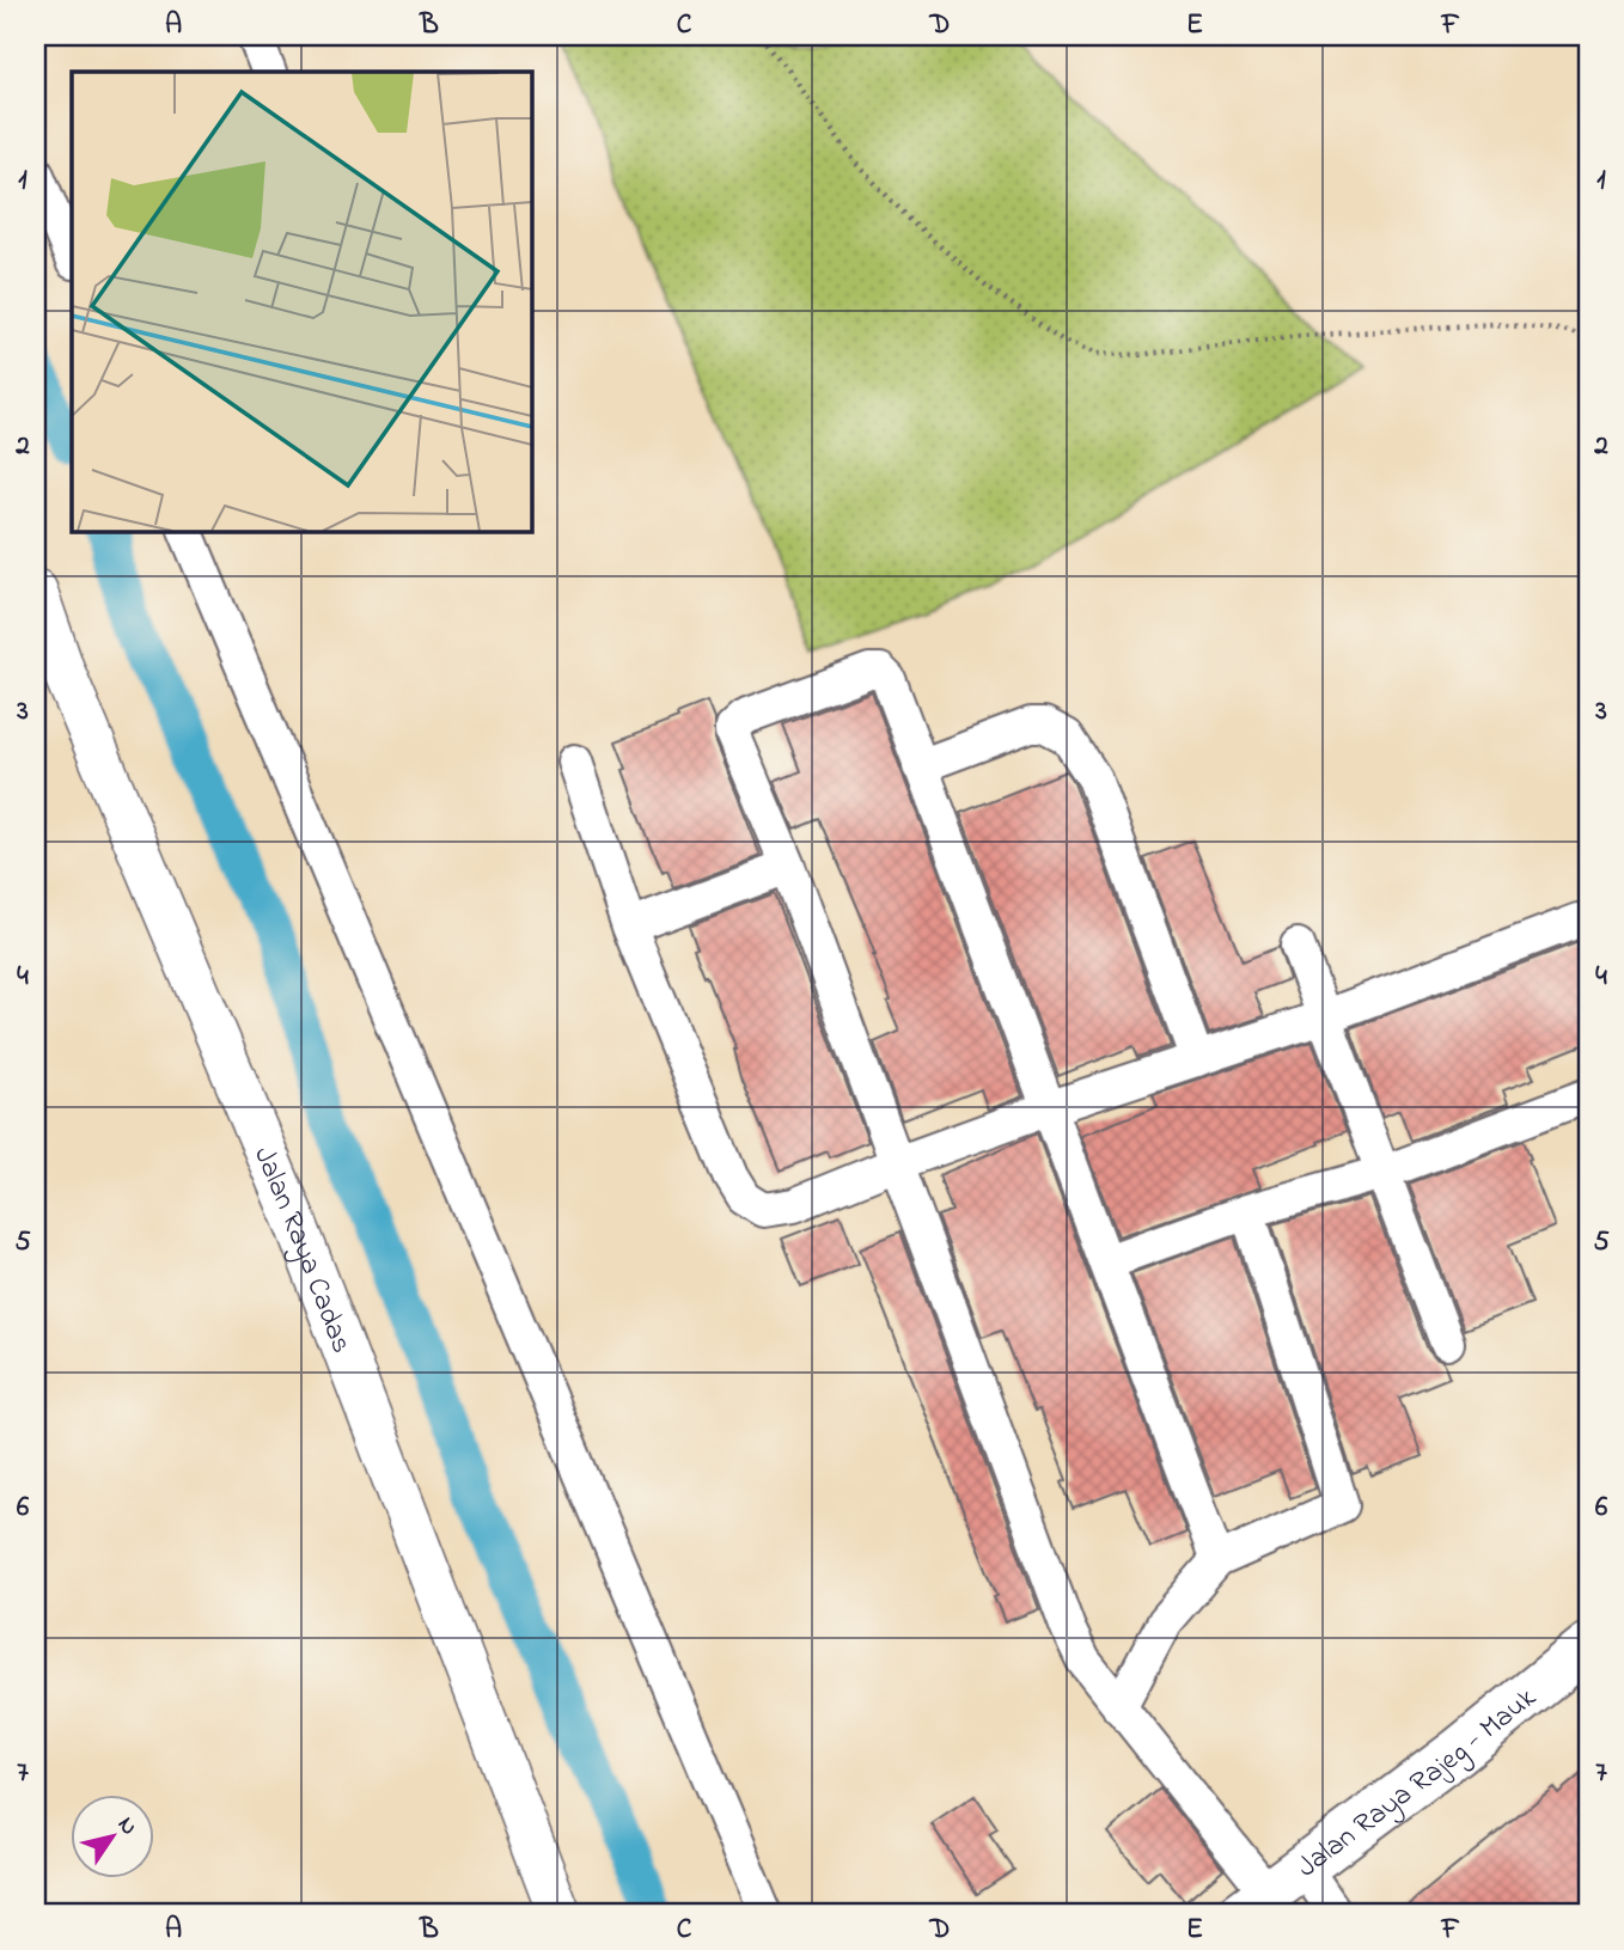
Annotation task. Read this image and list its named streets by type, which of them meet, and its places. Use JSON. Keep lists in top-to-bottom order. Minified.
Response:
{"streets":{"main road":["Jalan Raya Rajeg - Mauk"],"street":["Jalan Raya Cadas"]},"north":"top right","grid":{"columns":["A","B","C","D","E","F"],"rows":["1","2","3","4","5","6","7"]}}
